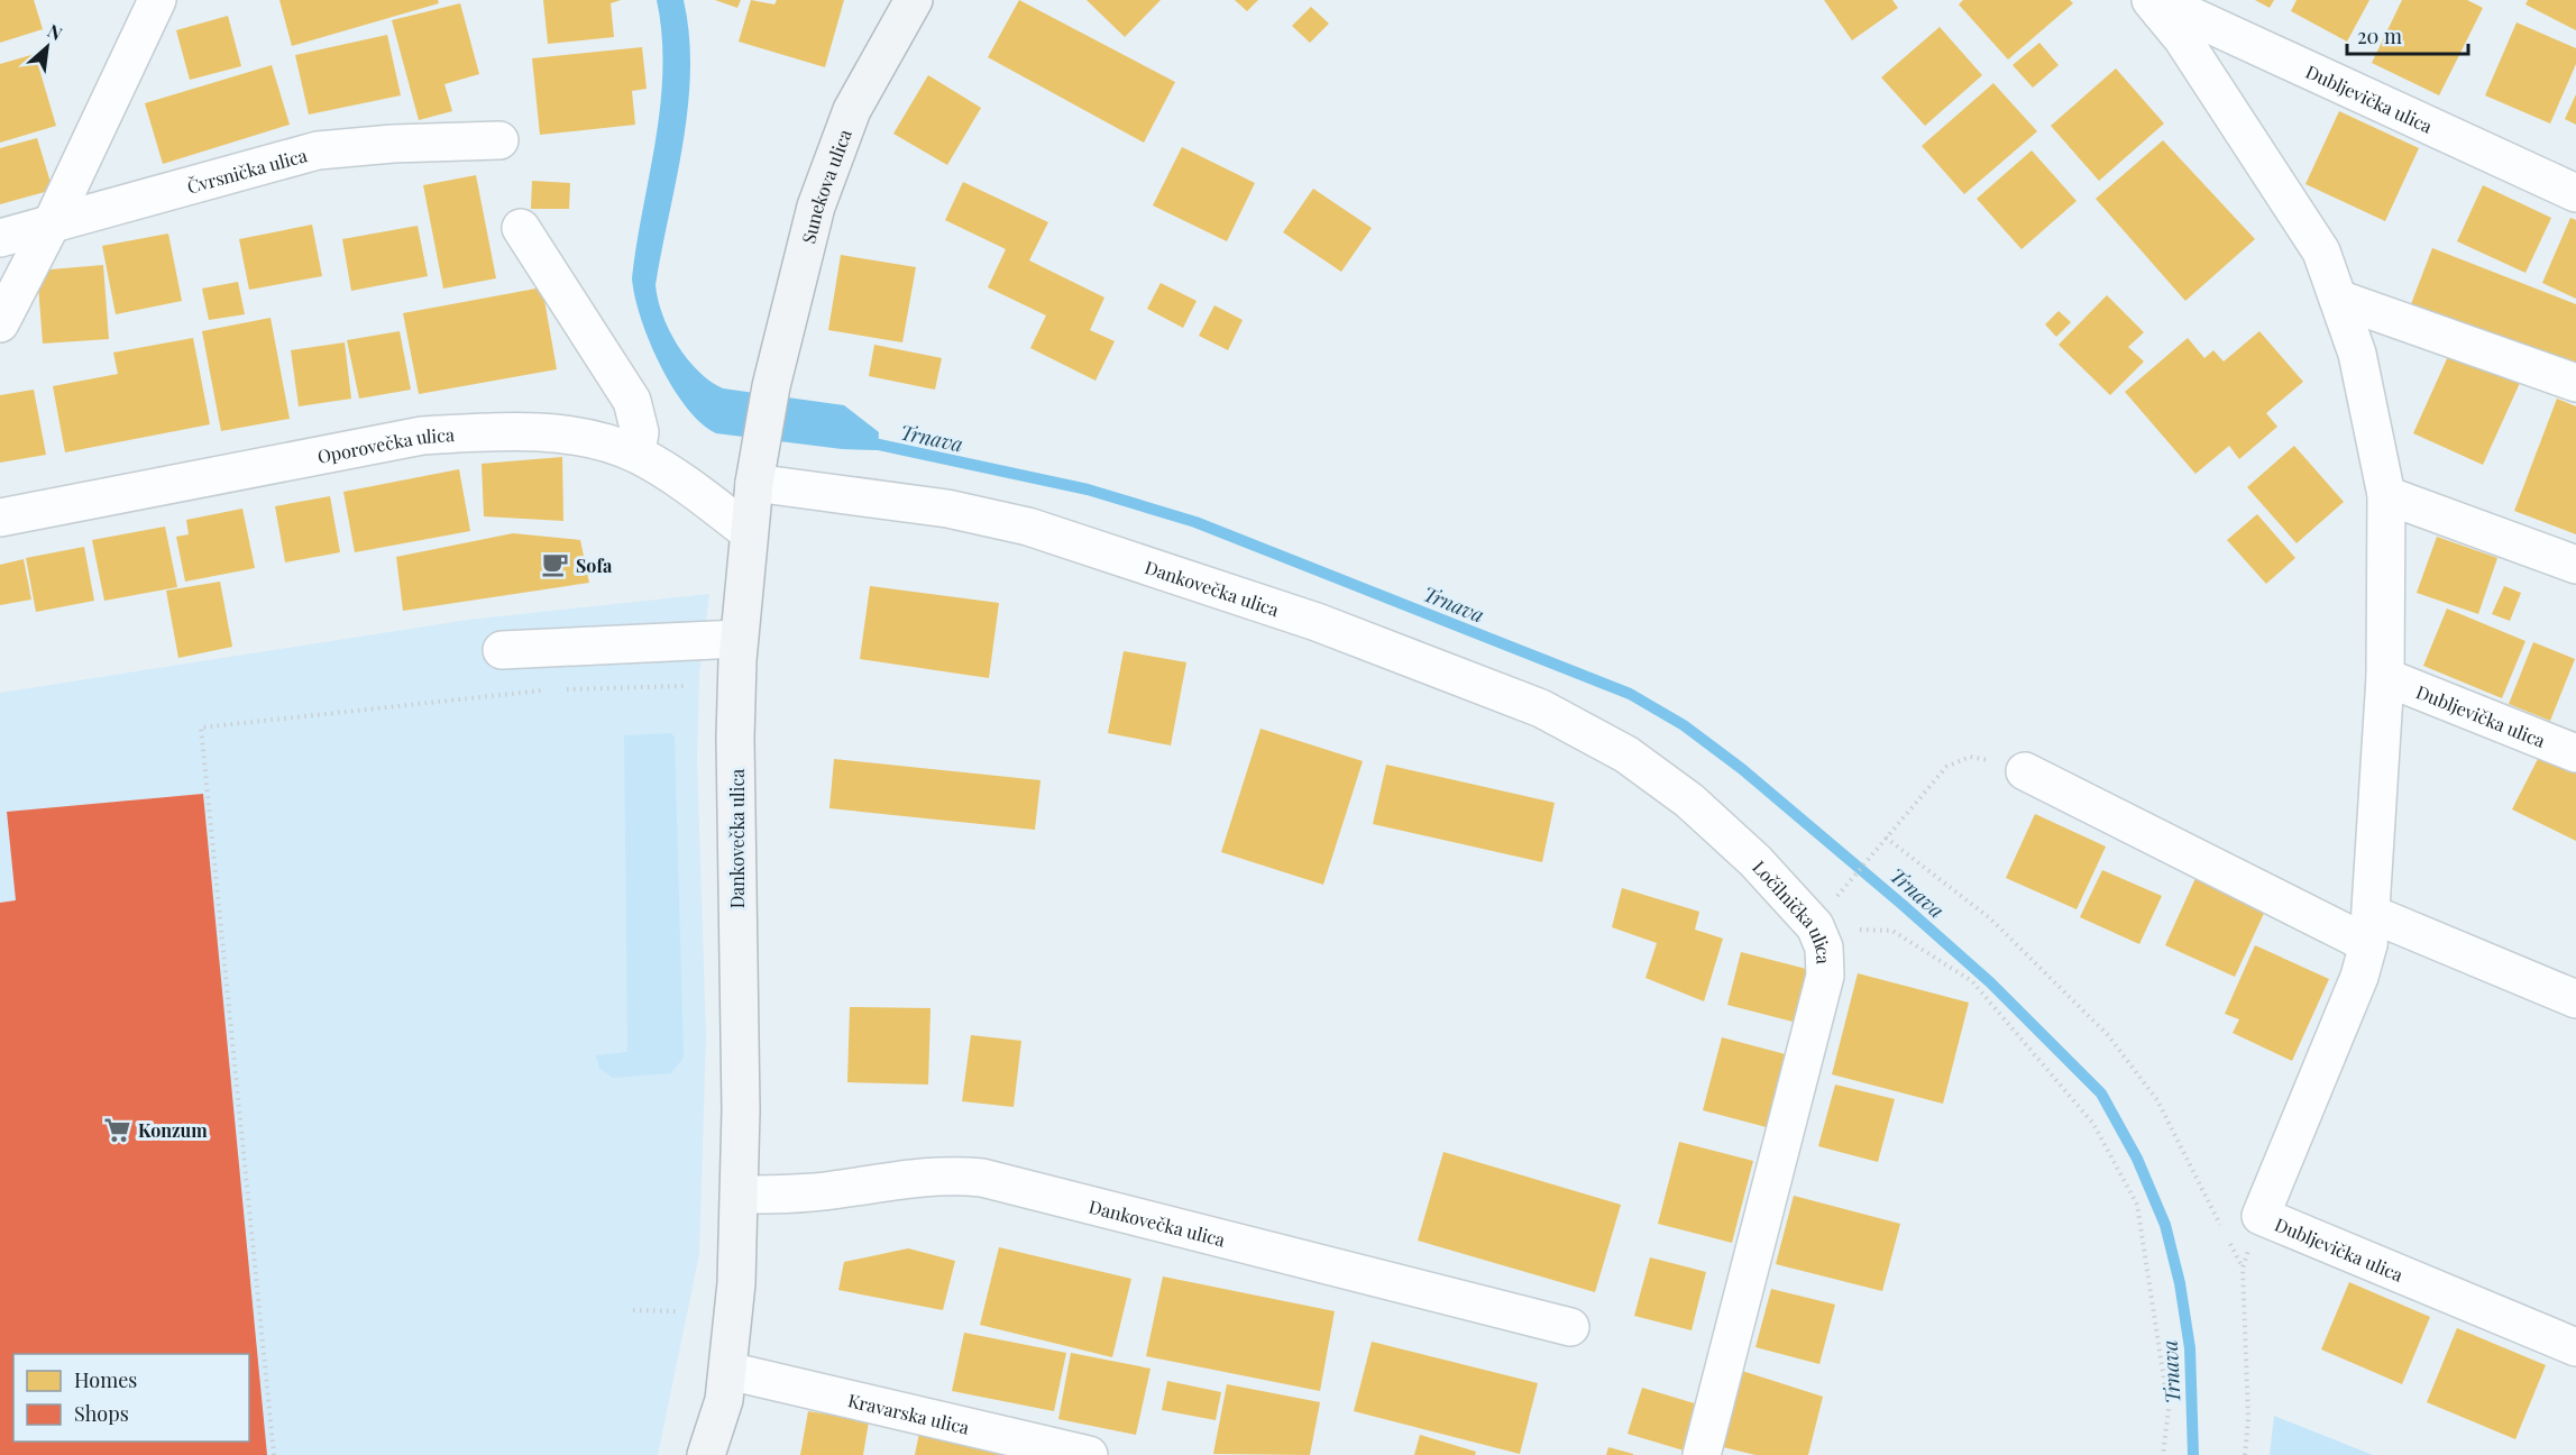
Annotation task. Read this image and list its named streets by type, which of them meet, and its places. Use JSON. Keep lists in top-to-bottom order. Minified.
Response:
{"streets":{"main road":["Sunekova ulica","Dankovečka ulica"],"street":["Dubljevička ulica","Čvrsnička ulica","Oporovečka ulica","Ločilnička ulica","Kravarska ulica"]},"crossings":[["Sunekova ulica","Dankovečka ulica"],["Oporovečka ulica","Dankovečka ulica"],["Dankovečka ulica","Ločilnička ulica"],["Dankovečka ulica","Kravarska ulica"]],"water":["Trnava"],"places":{"cafe":["Sofa"],"supermarket":["Konzum"]},"legend":["Homes","Shops"],"scale_bar":"20 m","north":"top right"}
